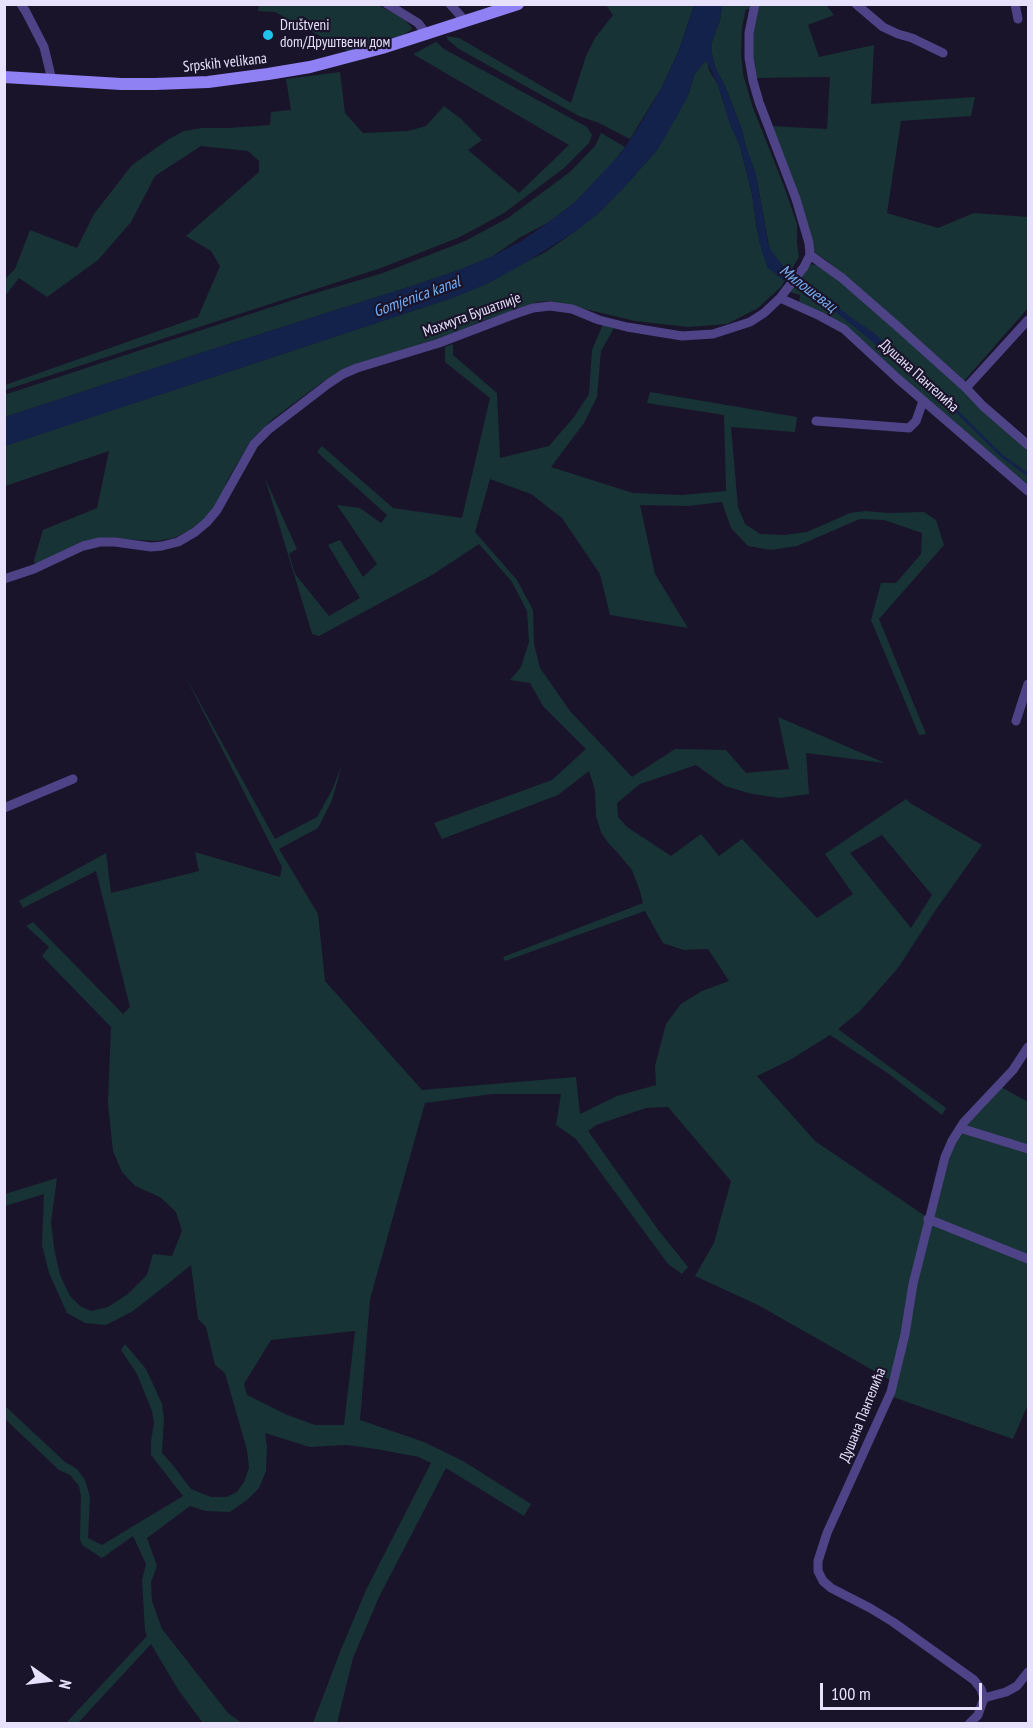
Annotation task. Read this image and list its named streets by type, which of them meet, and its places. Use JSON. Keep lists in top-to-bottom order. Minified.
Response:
{"streets":{"main road":["Srpskih velikana"],"street":["Махмута Бушатлије","Душана Пантелића"]},"crossings":[["Махмута Бушатлије","Душана Пантелића"]],"water":["Милошевац","Gomjenica kanal"],"places":["Društveni dom/Друштвени дом"],"scale_bar":"100 m","north":"right"}
